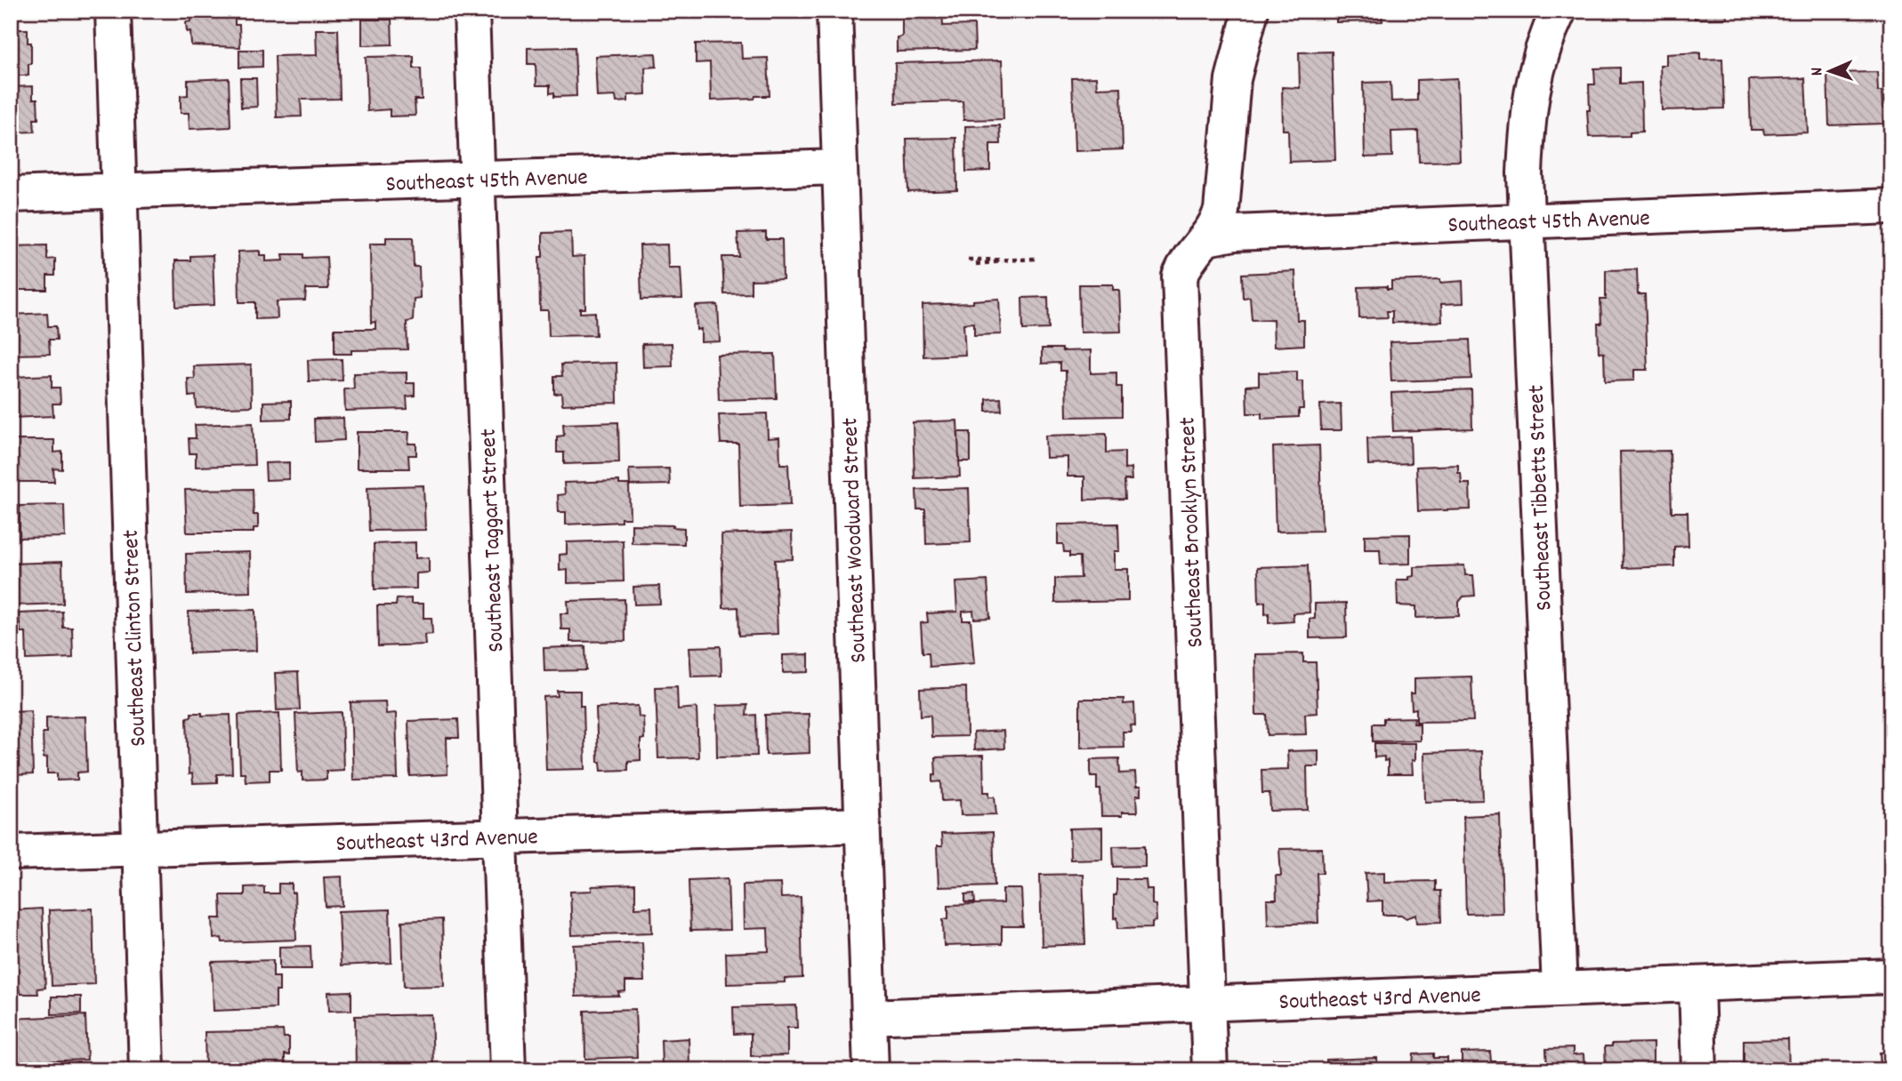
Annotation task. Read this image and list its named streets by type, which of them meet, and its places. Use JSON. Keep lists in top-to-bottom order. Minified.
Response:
{"streets":{"street":["Southeast 45th Avenue","Southeast Tibbetts Street","Southeast Brooklyn Street","Southeast Taggart Street","Southeast Woodward Street","Southeast Clinton Street","Southeast 43rd Avenue"]},"crossings":[["Southeast 45th Avenue","Southeast Tibbetts Street"],["Southeast 45th Avenue","Southeast Brooklyn Street"],["Southeast 45th Avenue","Southeast Taggart Street"],["Southeast 45th Avenue","Southeast Woodward Street"],["Southeast 45th Avenue","Southeast Clinton Street"],["Southeast Tibbetts Street","Southeast 43rd Avenue"],["Southeast Brooklyn Street","Southeast 43rd Avenue"],["Southeast Taggart Street","Southeast 43rd Avenue"],["Southeast Woodward Street","Southeast 43rd Avenue"],["Southeast Clinton Street","Southeast 43rd Avenue"]],"north":"left"}
